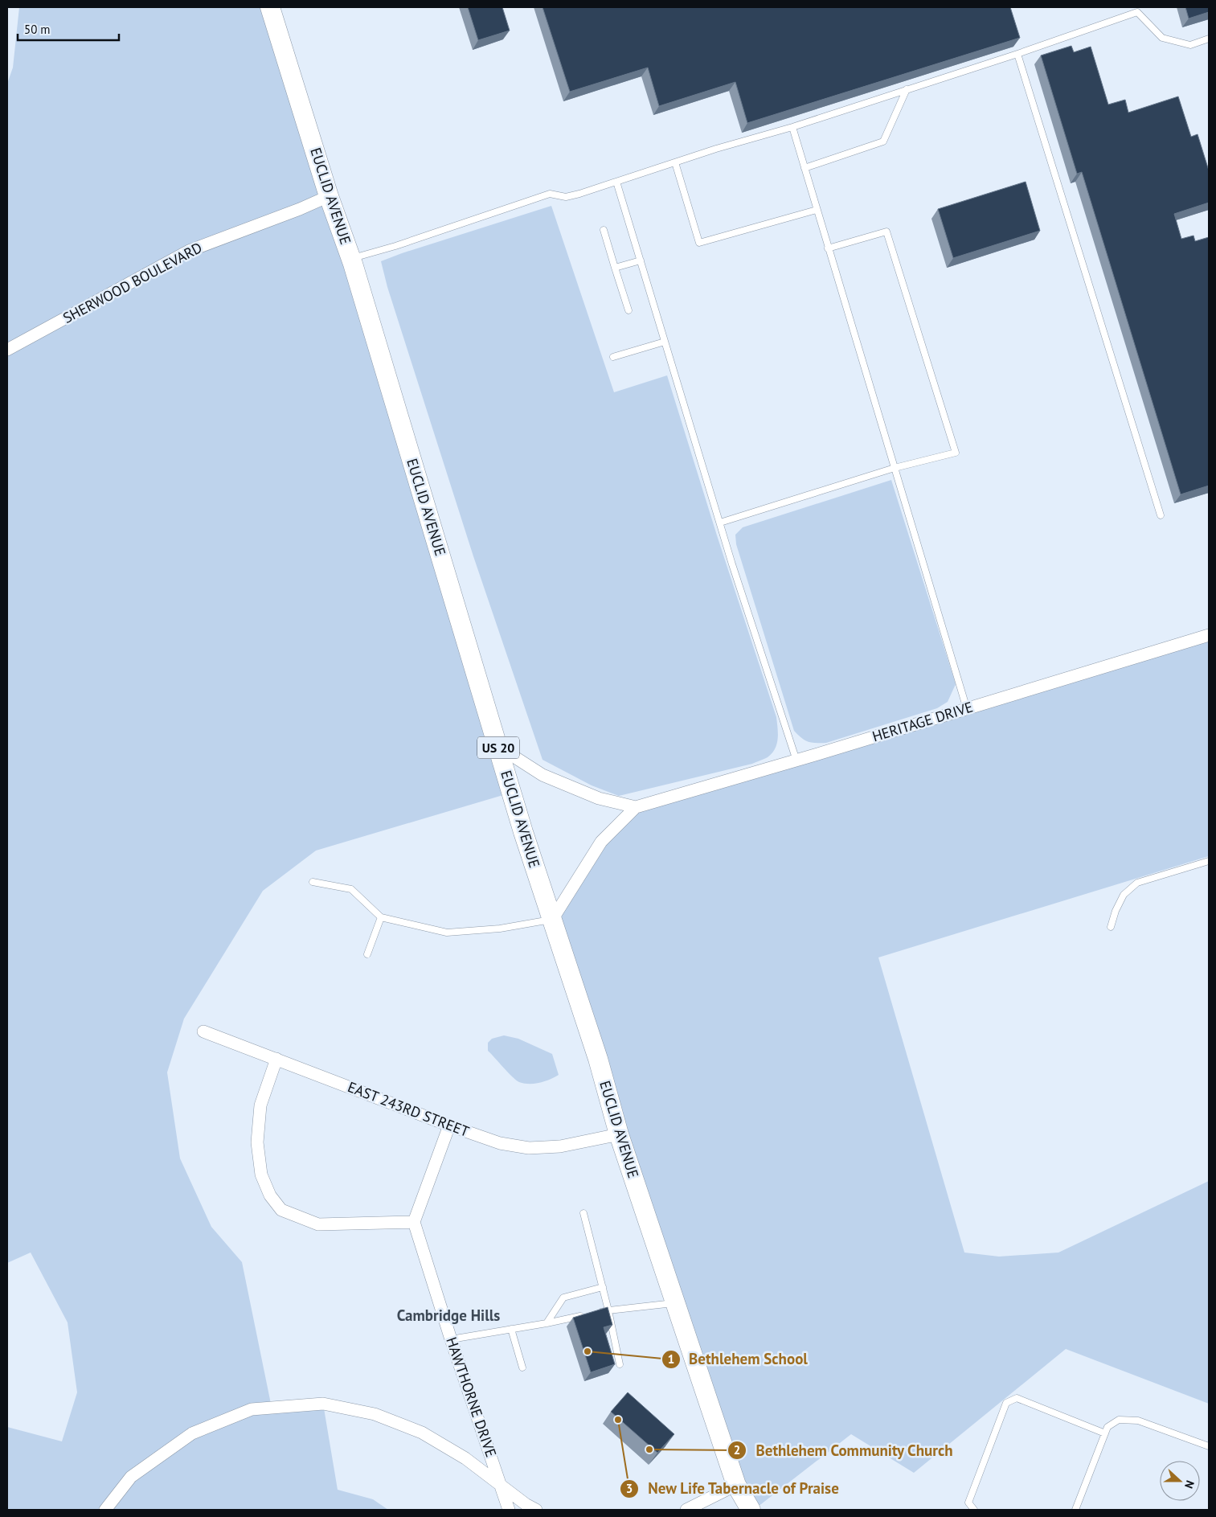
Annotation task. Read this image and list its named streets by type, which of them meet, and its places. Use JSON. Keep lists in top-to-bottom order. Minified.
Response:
{"streets":{"main road":["EUCLID AVENUE","US 20"],"street":["SHERWOOD BOULEVARD","HERITAGE DRIVE","EAST 243RD STREET","HAWTHORNE DRIVE"]},"crossings":[["EUCLID AVENUE","SHERWOOD BOULEVARD"],["EUCLID AVENUE","HERITAGE DRIVE"],["EUCLID AVENUE","EAST 243RD STREET"]],"districts":["Cambridge Hills"],"places":["Bethlehem School","New Life Tabernacle of Praise","Bethlehem Community Church"],"scale_bar":"50 m","north":"right"}
